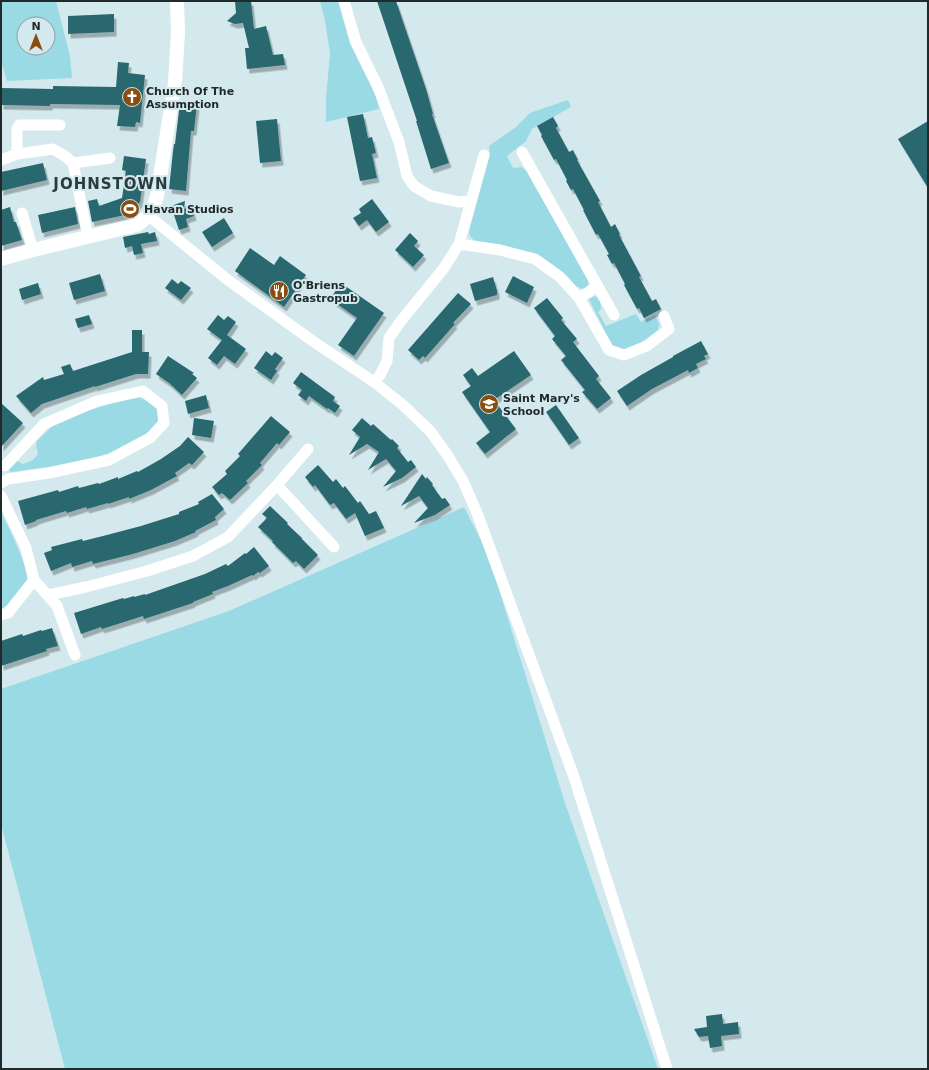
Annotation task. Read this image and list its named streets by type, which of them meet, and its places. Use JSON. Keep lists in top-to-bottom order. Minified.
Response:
{"districts":["JOHNSTOWN"],"places":{"church":["Church Of The Assumption"],"sports":["Havan Studios"],"restaurant":["O'Briens Gastropub"],"school or university":["Saint Mary's School"]},"north":"top"}
